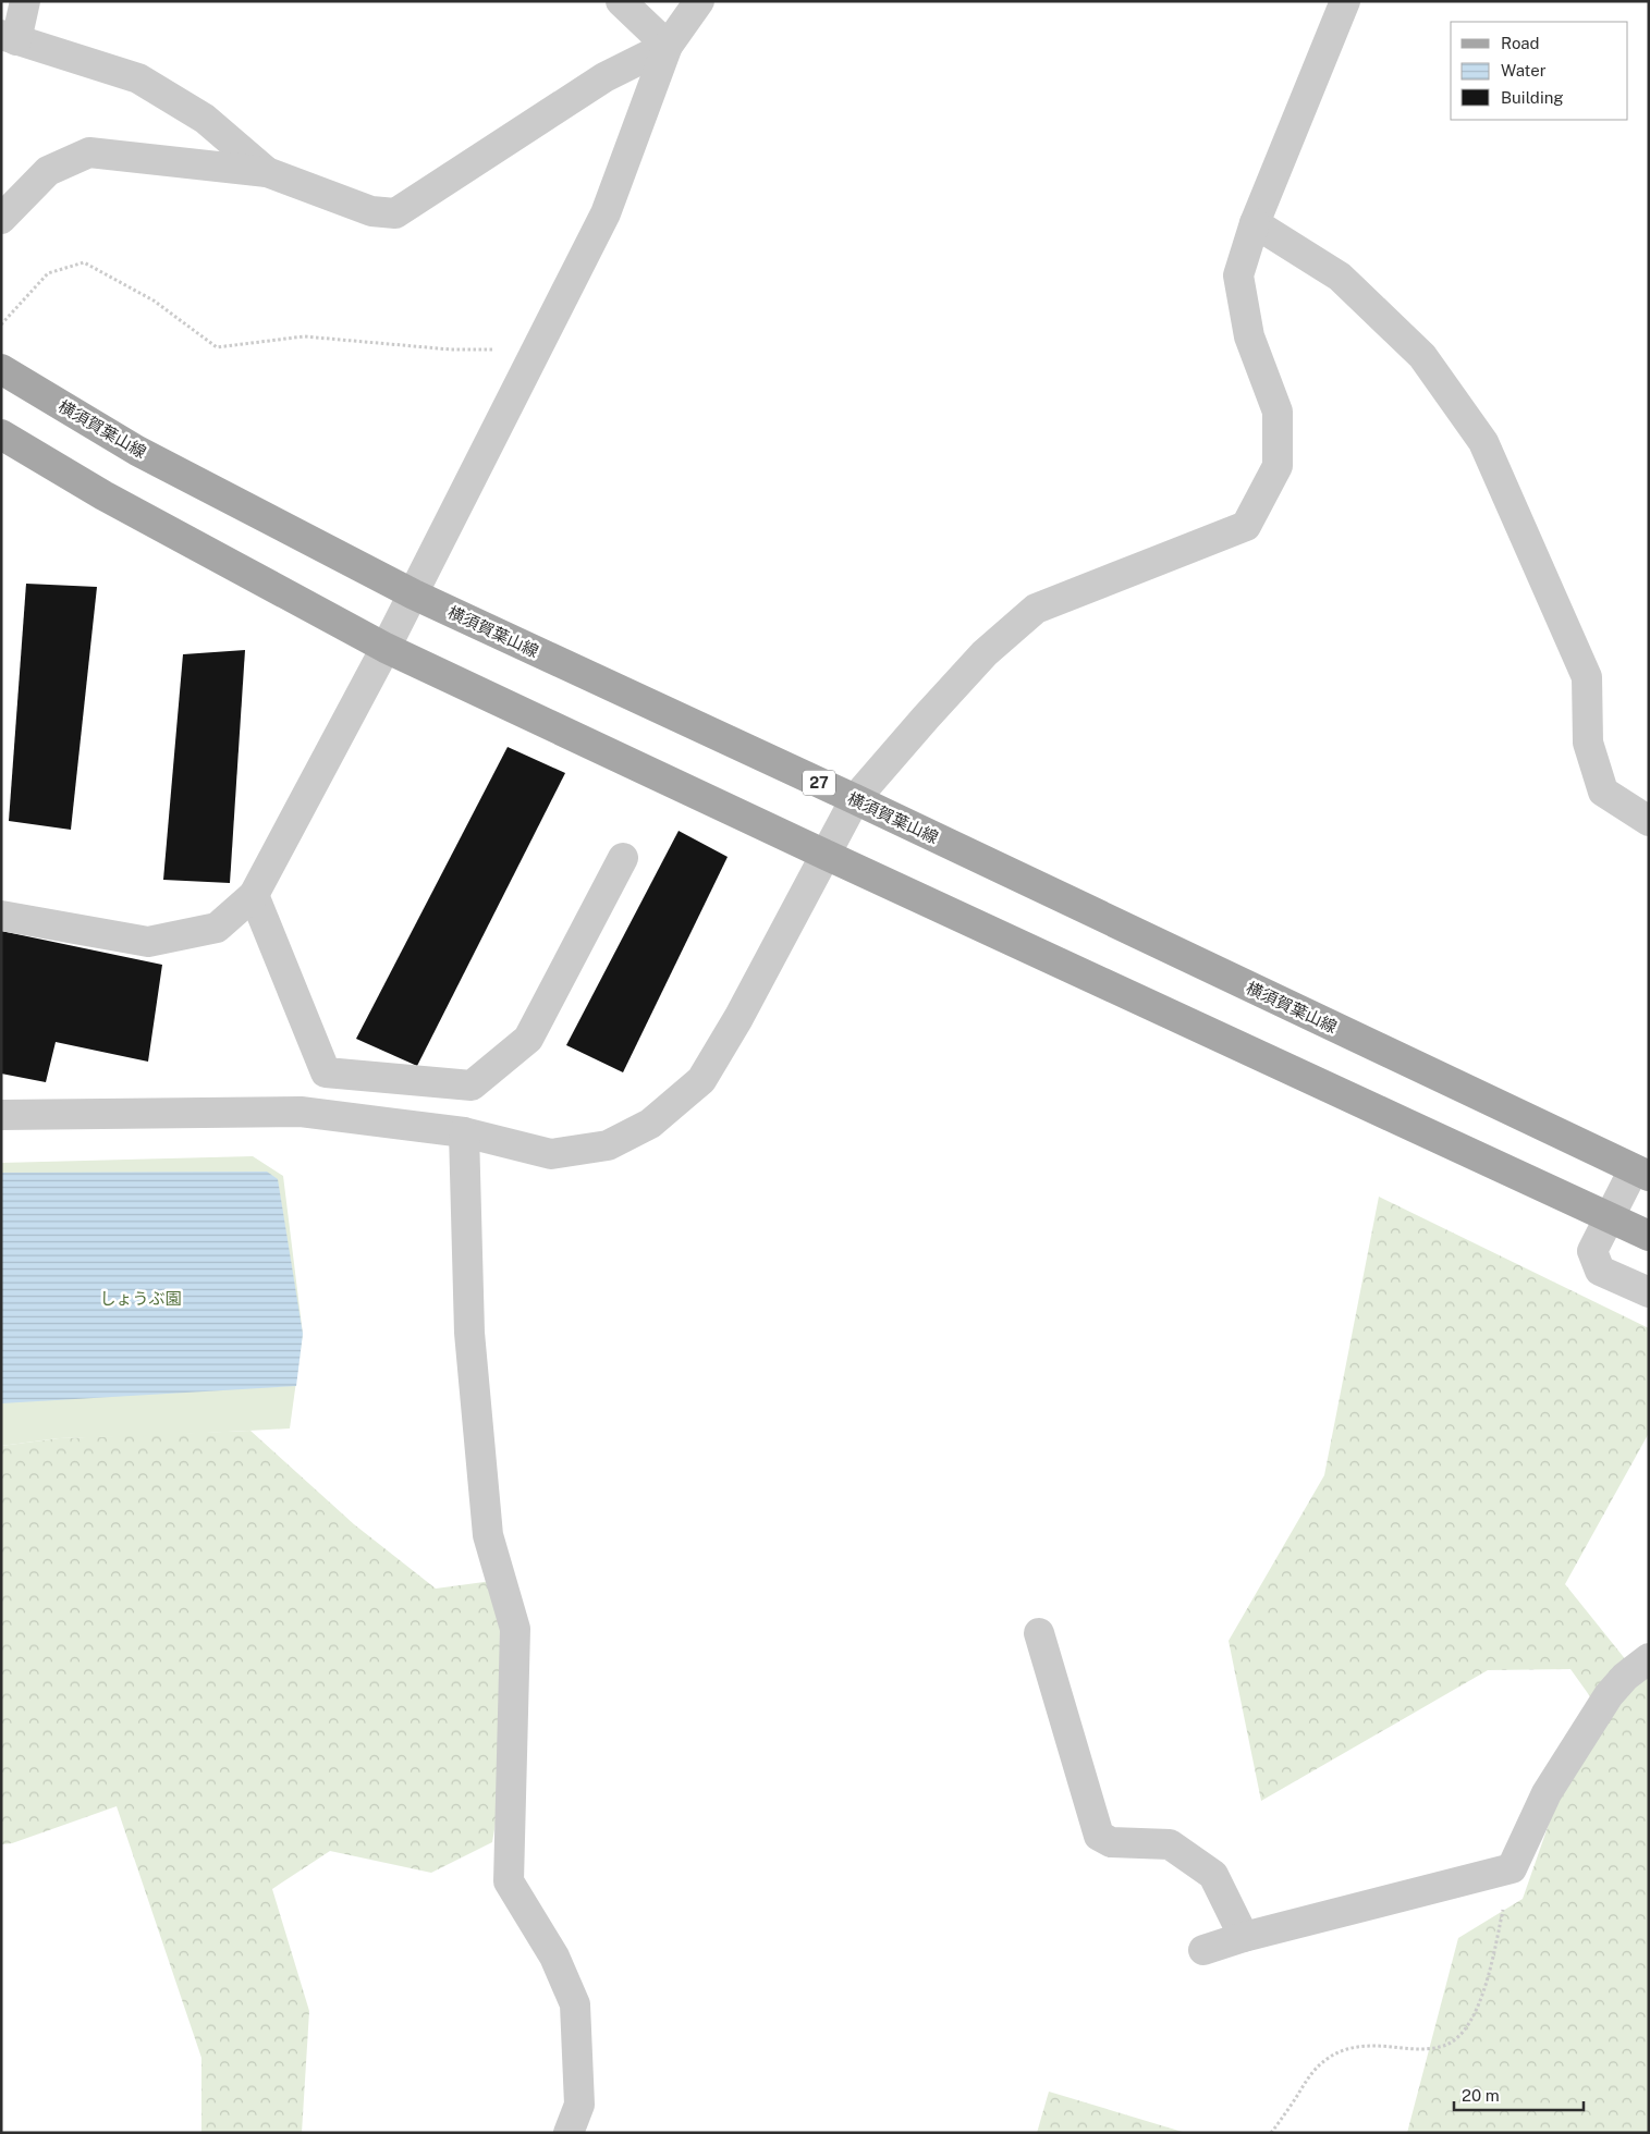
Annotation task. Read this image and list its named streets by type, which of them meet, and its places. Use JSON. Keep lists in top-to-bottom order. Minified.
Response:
{"streets":{"main road":["横須賀葉山線","27"]},"parks":["しょうぶ園"],"legend":["Road","Water","Building"],"scale_bar":"20 m"}
